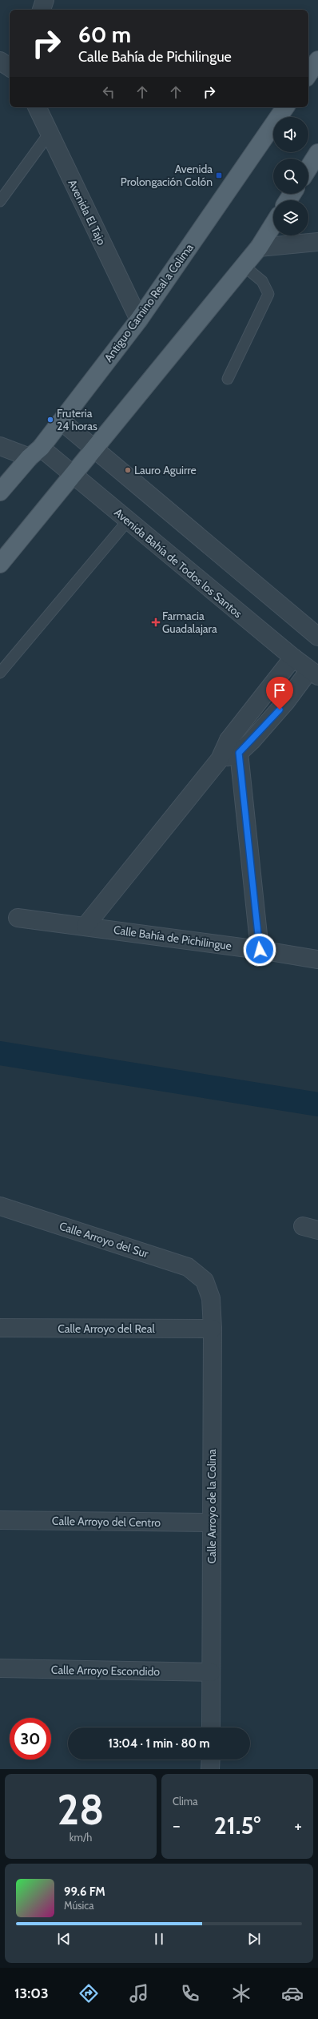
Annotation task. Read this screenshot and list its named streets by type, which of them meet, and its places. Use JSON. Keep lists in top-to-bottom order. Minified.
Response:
{"streets":{"main road":["Antiguo Camino Real a Colima"],"street":["Avenida El Tajo","Avenida Bahía de Todos los Santos","Calle Bahía de Pichilingue","Calle Arroyo del Sur","Calle Arroyo del Real","Calle Arroyo de la Colina","Calle Arroyo del Centro","Calle Arroyo Escondido"]},"crossings":[["Avenida El Tajo","Antiguo Camino Real a Colima"],["Antiguo Camino Real a Colima","Avenida Bahía de Todos los Santos"],["Calle Arroyo del Sur","Calle Arroyo de la Colina"],["Calle Arroyo del Real","Calle Arroyo de la Colina"],["Calle Arroyo de la Colina","Calle Arroyo del Centro"],["Calle Arroyo de la Colina","Calle Arroyo Escondido"]],"places":{"transit":["Avenida Prolongación Colón"],"other":["Fruteria 24 horas","Lauro Aguirre"],"health":["Farmacia Guadalajara"]},"page":{"turn":["60 m","Calle Bahía de Pichilingue"],"limit":"30","trip":"13:04 · 1 min · 80 m","tile":[["28","km/h"],"Clima"],"heat":["−","21.5°","+"],"song":["99.6 FM","Música"],"tabs":"13:03"}}
